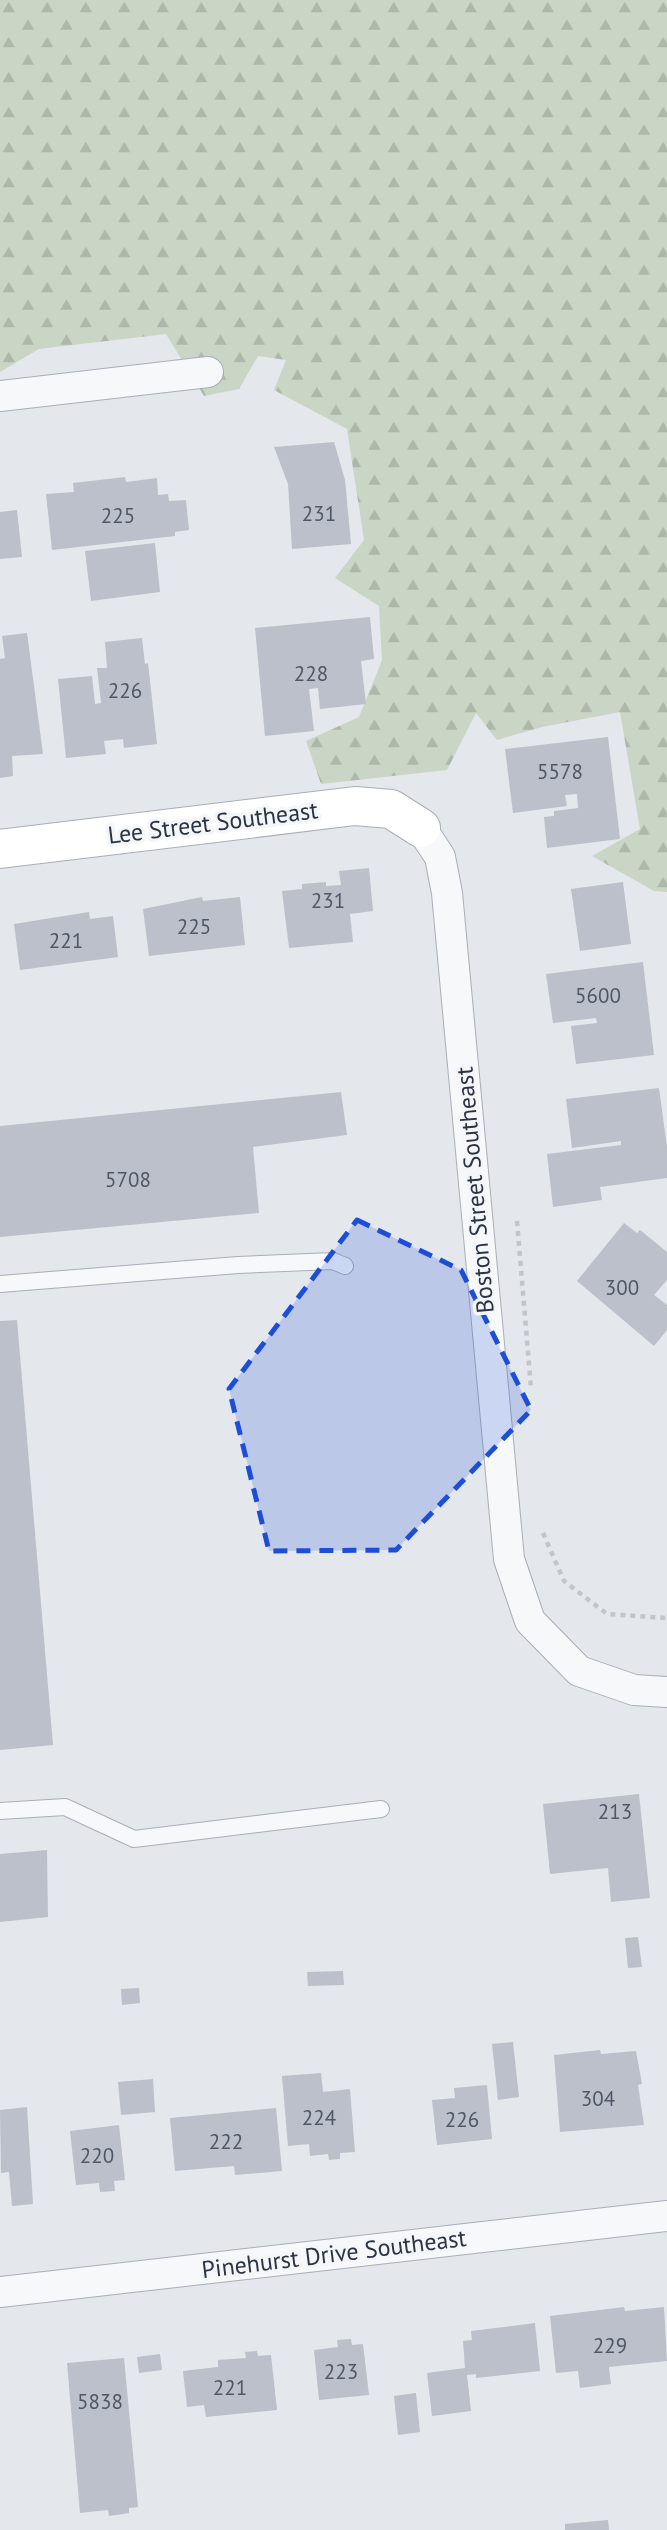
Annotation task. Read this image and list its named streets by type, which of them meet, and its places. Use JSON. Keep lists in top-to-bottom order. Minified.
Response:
{"streets":{"street":["Lee Street Southeast","Boston Street Southeast","Pinehurst Drive Southeast"]},"crossings":[["Lee Street Southeast","Boston Street Southeast"]],"house_numbers":["231","225","228","226","5578","231","225","221","5600","5708","300","213","304","224","226","222","220","229","223","221","5838"]}
